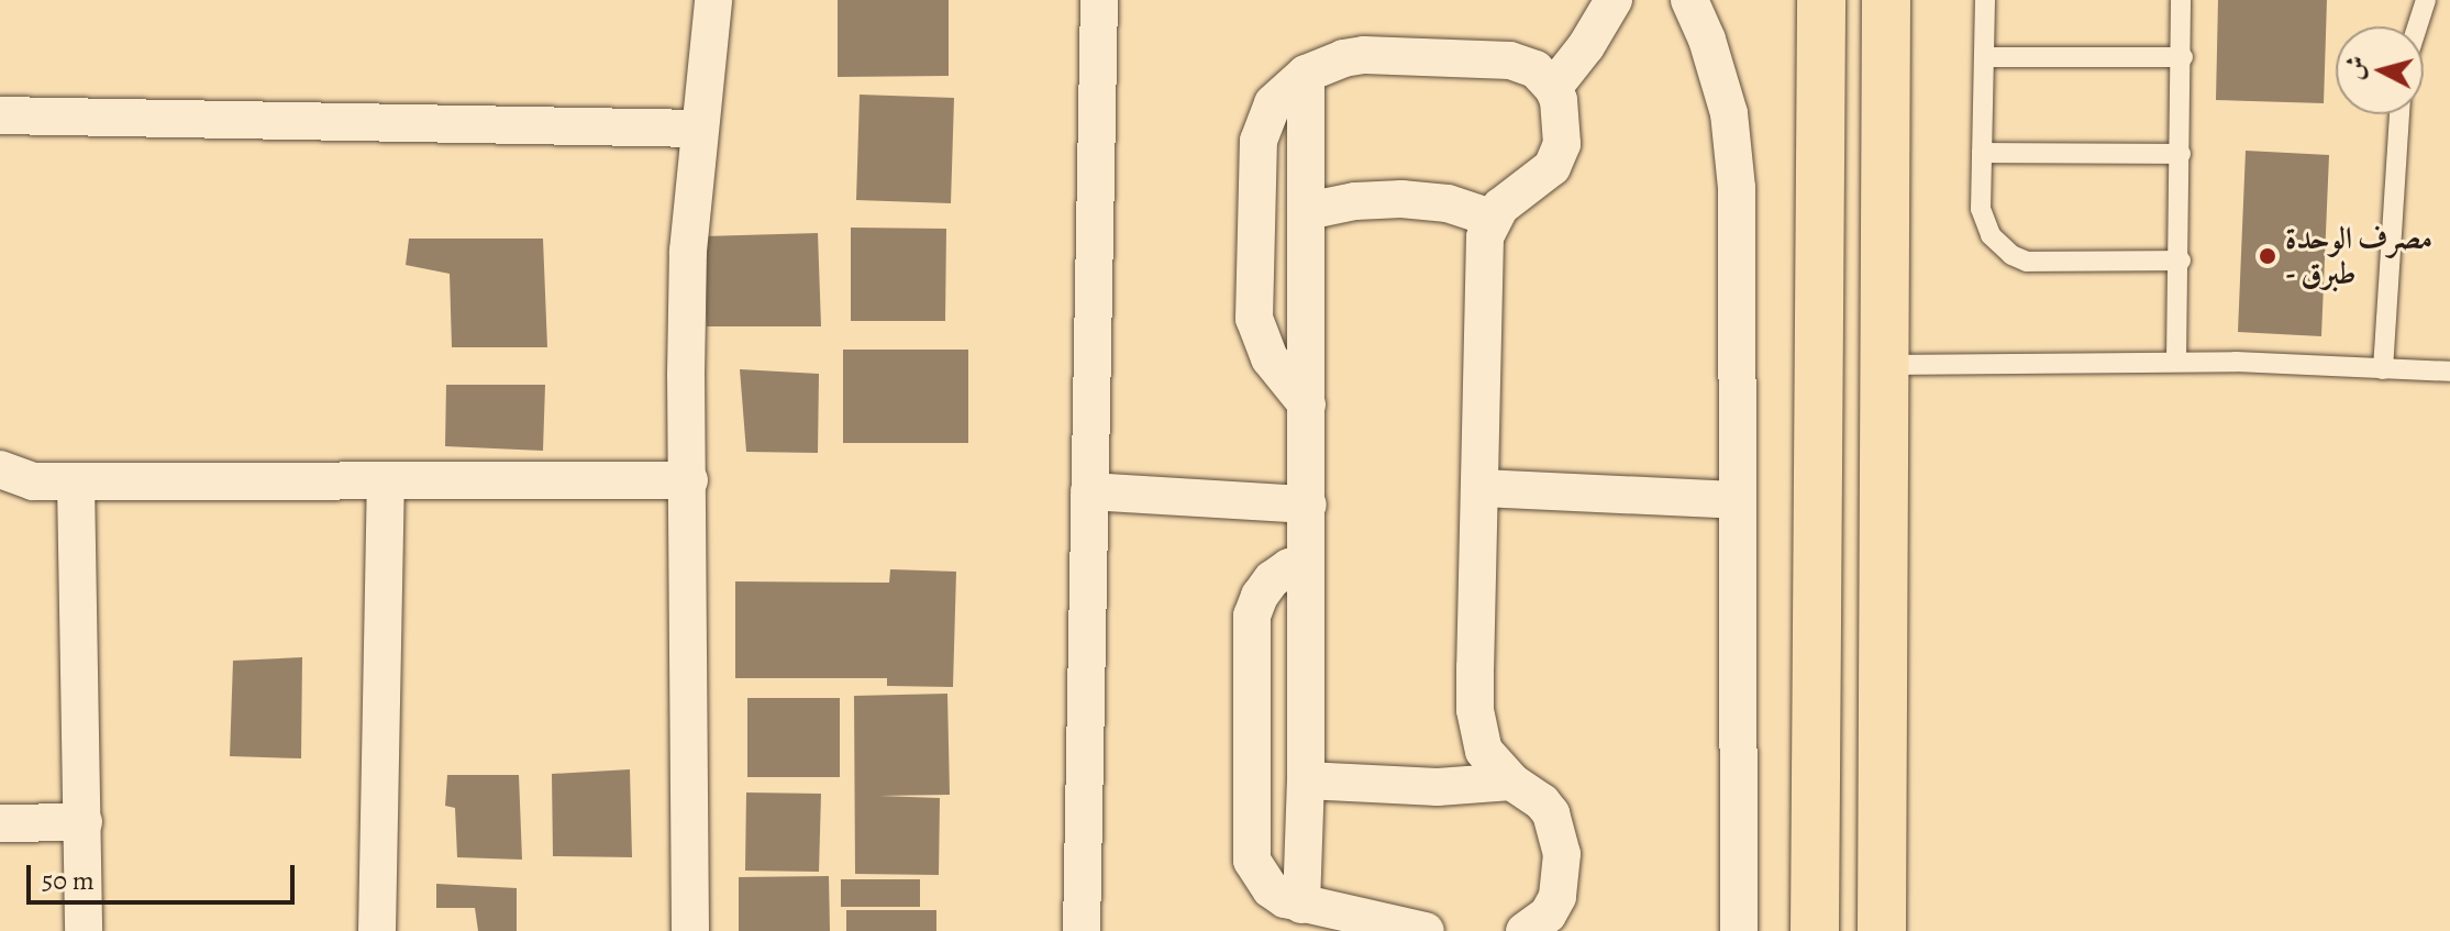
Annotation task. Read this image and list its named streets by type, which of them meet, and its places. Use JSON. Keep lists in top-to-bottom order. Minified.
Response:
{"places":["مصرف الوحدة - طبرق"],"scale_bar":"50 m","north":"left"}
